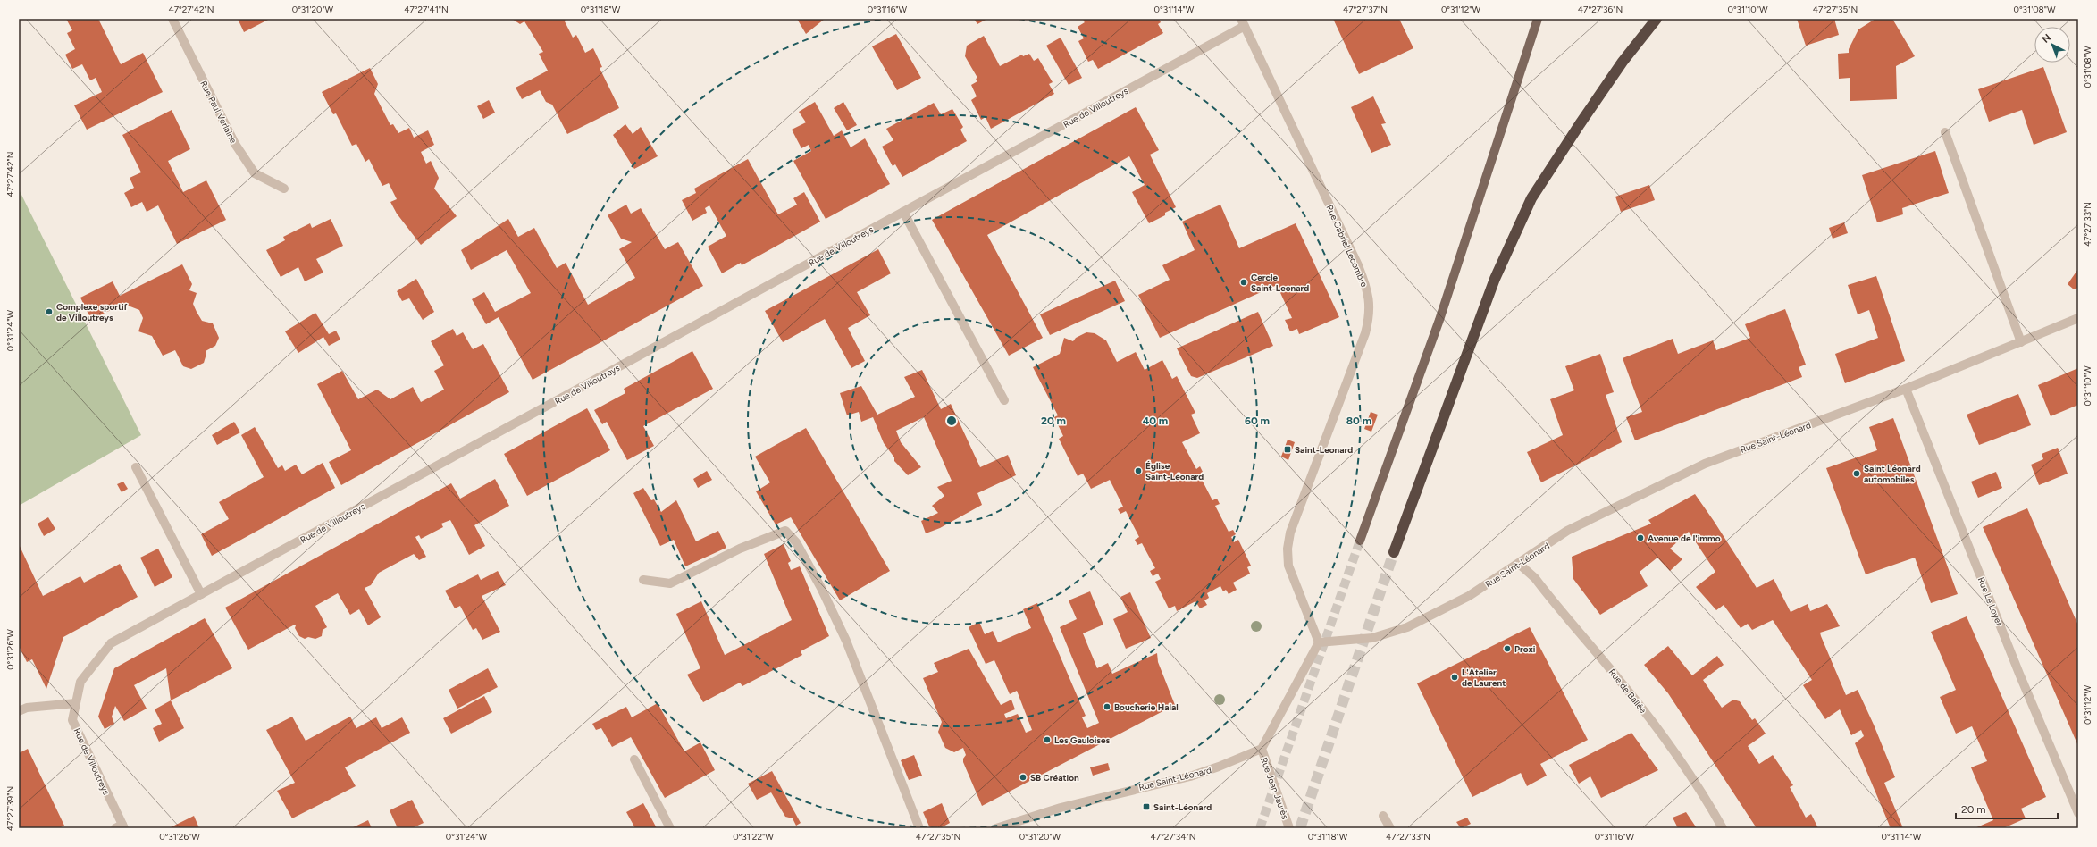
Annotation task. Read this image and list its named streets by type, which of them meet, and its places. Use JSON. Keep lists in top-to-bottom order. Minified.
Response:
{"streets":{"street":["Rue de Villoutreys","Rue Paul Verlaine","Rue Gabriel Lecombre","Rue Saint-Léonard","Rue Le Loyer","Rue de Ballée","Rue Jean Jaurès"]},"crossings":[["Rue de Villoutreys","Rue Gabriel Lecombre"],["Rue Gabriel Lecombre","Rue Saint-Léonard"],["Rue Saint-Léonard","Rue Le Loyer"],["Rue Saint-Léonard","Rue de Ballée"],["Rue Saint-Léonard","Rue Jean Jaurès"]],"places":{"other":["Cercle Saint-Leonard","Complexe sportif de Villoutreys","Église Saint-Léonard","Saint Léonard automobiles","Avenue de l'immo","Proxi","L'Atelier de Laurent","Boucherie Halal","Les Gauloises","SB Création"],"transit":["Saint-Leonard","Saint-Léonard"]},"scale_bar":"20 m","north":"top left","coordinates":["47°27'42\"N","0°31'20\"W","47°27'41\"N","0°31'18\"W","0°31'16\"W","0°31'14\"W","47°27'37\"N","0°31'12\"W","47°27'36\"N","0°31'10\"W","47°27'35\"N","0°31'08\"W","47°27'33\"N","0°31'24\"W","0°31'26\"W","47°27'39\"N","0°31'22\"W","47°27'34\"N"],"rings":["20 m","40 m","60 m","80 m"]}
